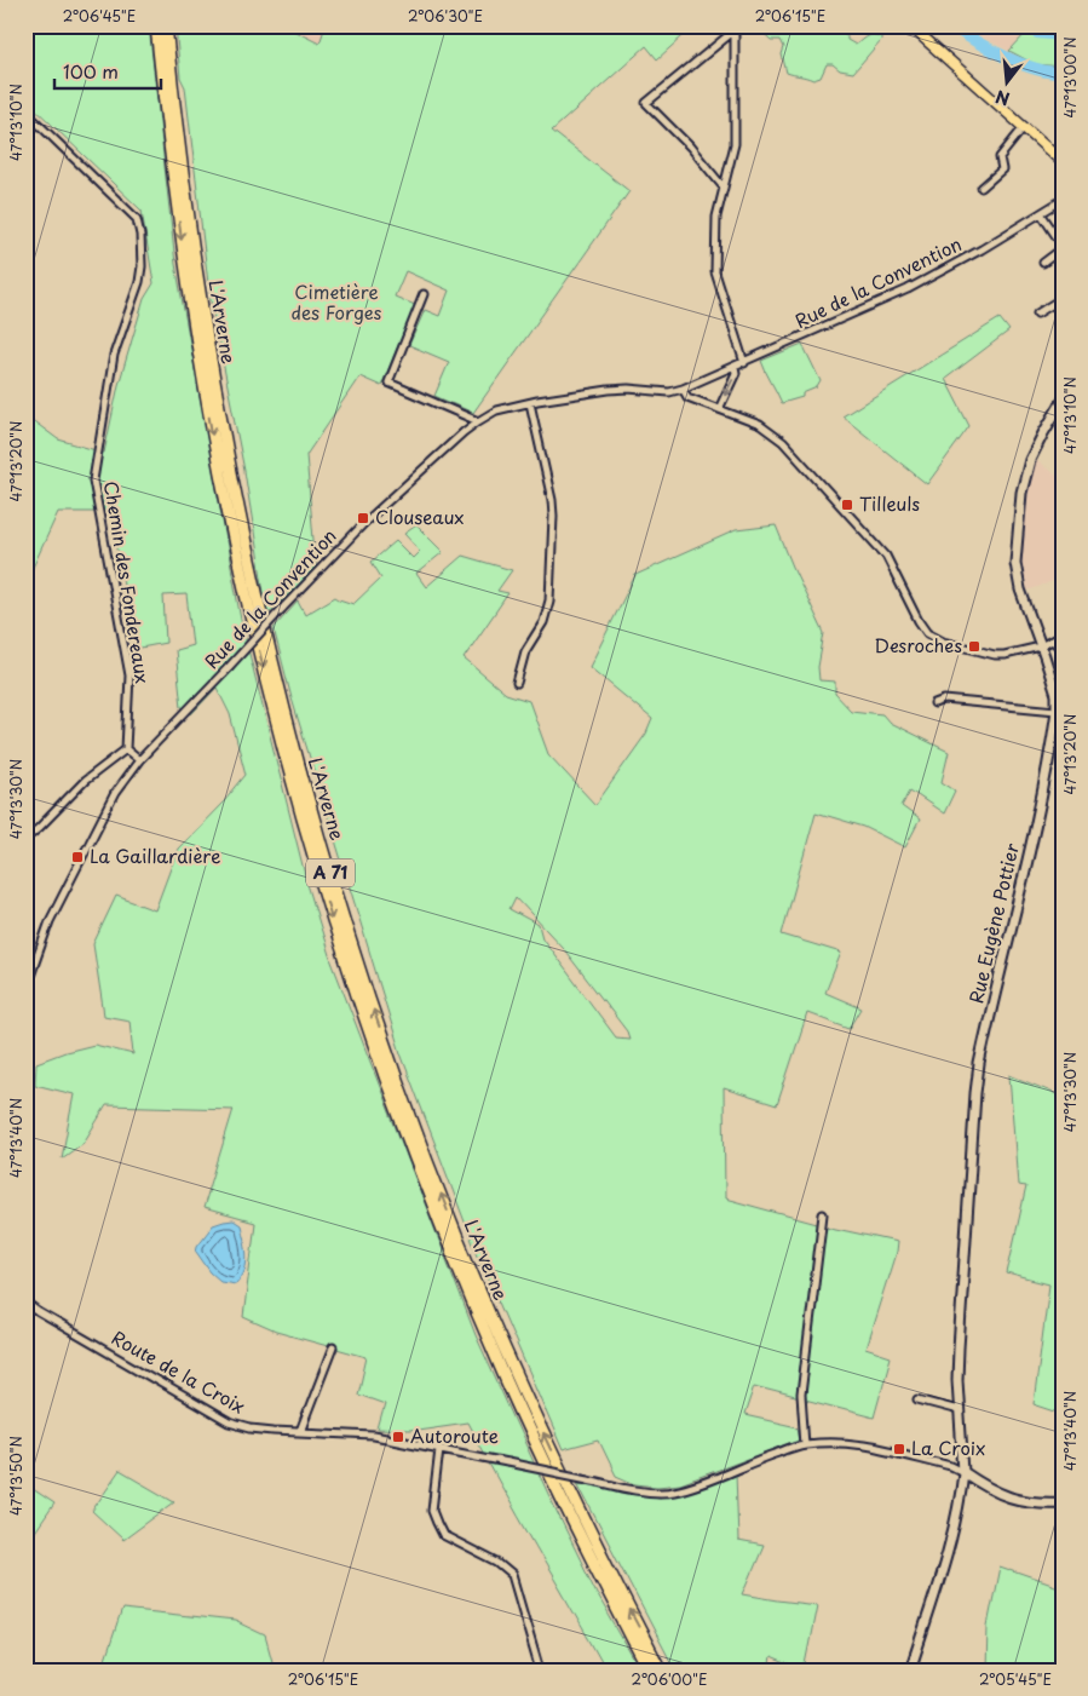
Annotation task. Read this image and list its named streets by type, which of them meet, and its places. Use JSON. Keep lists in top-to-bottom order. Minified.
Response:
{"streets":{"highway":["L'Arverne","A 71"],"street":["Rue de la Convention","Chemin des Fondereaux","Rue Eugène Pottier","Route de la Croix"]},"crossings":[["Rue Eugène Pottier","Route de la Croix"]],"parks":["Cimetière des Forges"],"places":{"transit":["Tilleuls","Clouseaux","Desroches","La Gaillardière","Autoroute","La Croix"]},"scale_bar":"100 m","north":"bottom","coordinates":["2°06'45\"E","2°06'30\"E","2°06'15\"E","47°13'00\"N","47°13'10\"N","47°13'20\"N","47°13'30\"N","47°13'40\"N","47°13'50\"N","2°06'00\"E","2°05'45\"E"]}
